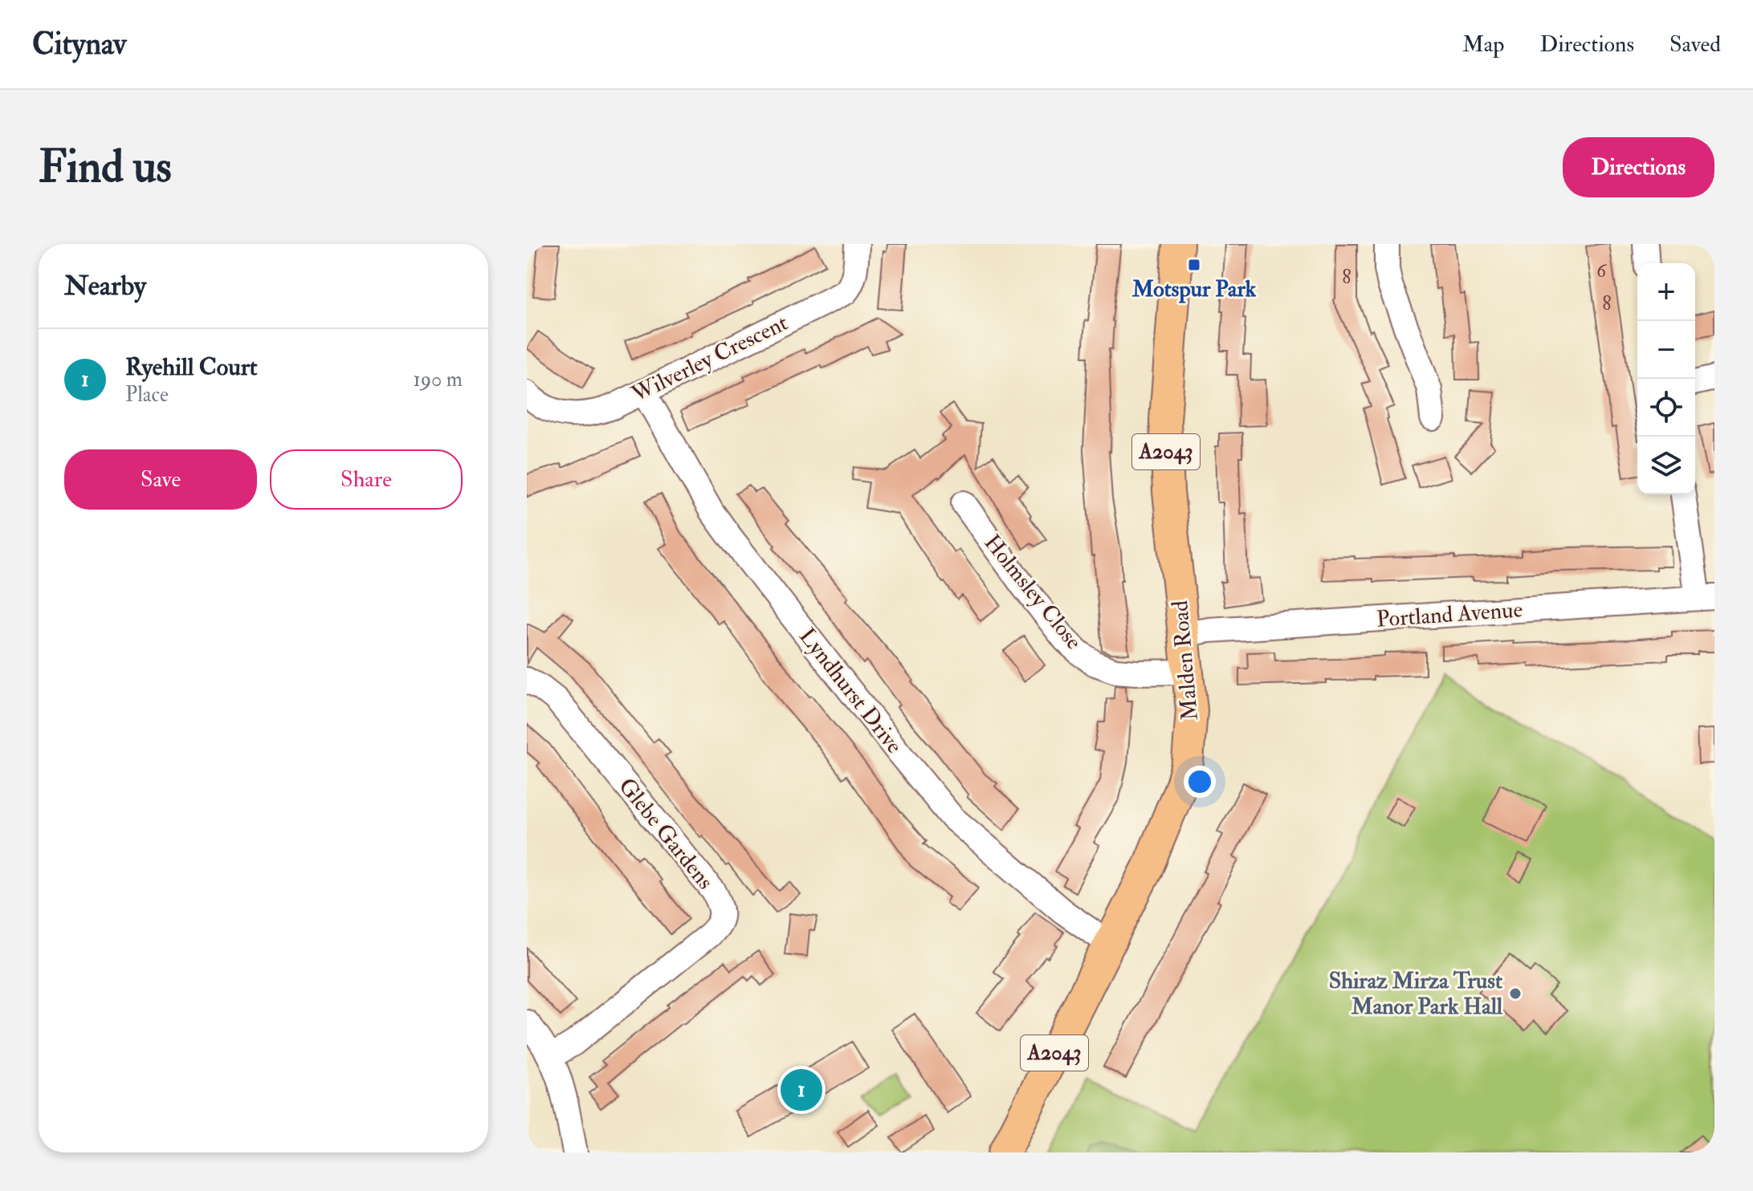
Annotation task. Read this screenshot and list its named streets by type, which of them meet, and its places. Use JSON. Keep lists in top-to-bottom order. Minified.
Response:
{"streets":{"main road":["A2043","Malden Road"],"street":["Wilverley Crescent","Holmsley Close","Portland Avenue","Lyndhurst Drive","Glebe Gardens"]},"crossings":[["Wilverley Crescent","Lyndhurst Drive"],["Holmsley Close","Malden Road"],["Portland Avenue","Malden Road"],["Malden Road","Lyndhurst Drive"]],"places":{"transit":["Motspur Park"],"other":["Shiraz Mirza Trust Manor Park Hall"]},"house_numbers":["6","8","8"],"page":{"header":"Citynav","nav":["Map","Directions","Saved"],"buttons":["Directions",["Save","Share"]],"title":"Find us","heading":"Nearby","map_buttons":["+","−"],"list":[{"mark":"1","name":"Ryehill Court","note":"Place","value":"190 m"}],"pins":"1"}}
